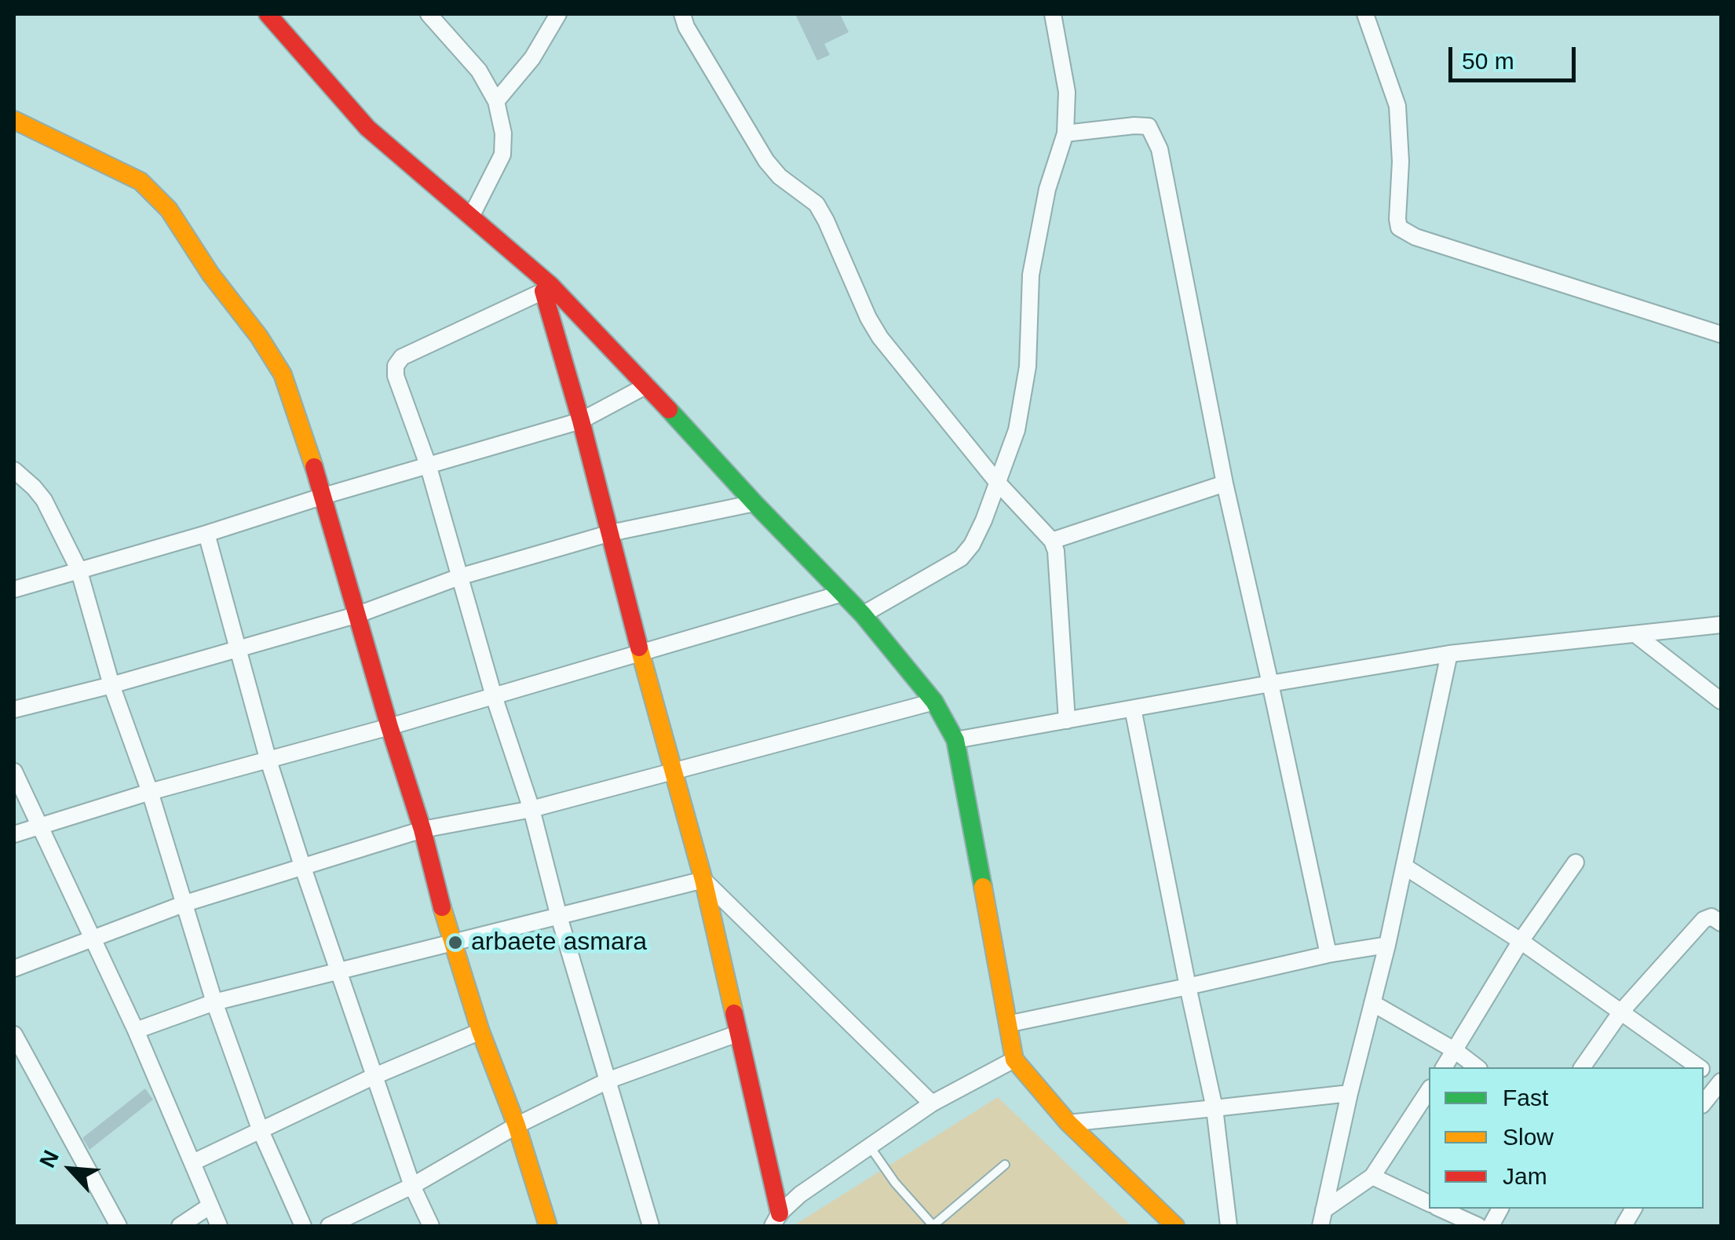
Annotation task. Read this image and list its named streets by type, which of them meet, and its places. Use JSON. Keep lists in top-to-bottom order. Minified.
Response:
{"places":["arbaete asmara"],"legend":["Fast","Slow","Jam"],"scale_bar":"50 m","north":"top left"}
